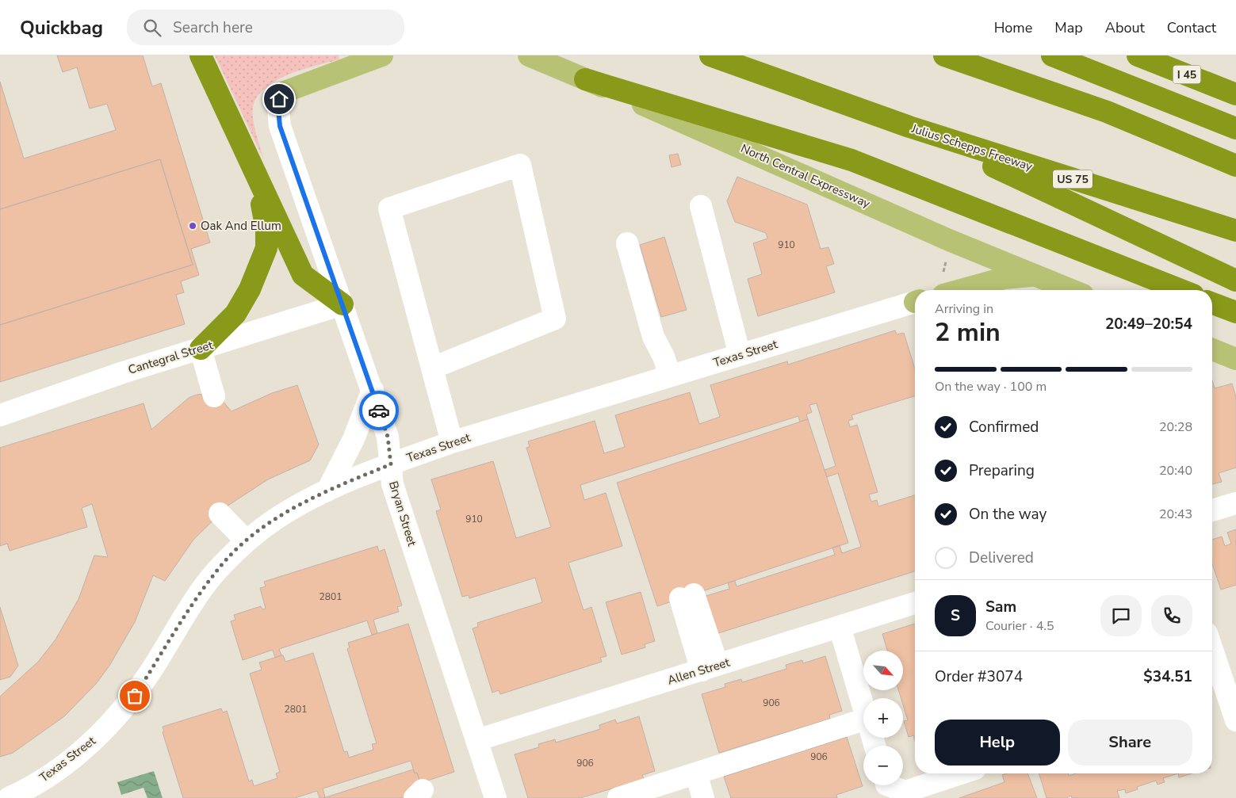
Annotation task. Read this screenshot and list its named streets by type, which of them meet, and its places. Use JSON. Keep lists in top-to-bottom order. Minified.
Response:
{"streets":{"highway":["I 45","Julius Schepps Freeway","US 75"],"main road":["North Central Expressway"],"street":["Texas Street","Cantegral Street","Bryan Street","Allen Street"]},"crossings":[["Texas Street","Bryan Street"],["Cantegral Street","Bryan Street"],["Bryan Street","Allen Street"]],"places":["Oak And Ellum"],"house_numbers":["910","910","2801","906","2801","906","906"],"north":"bottom right","page":{"header":"Quickbag","search":"Search here","nav":["Home","Map","About","Contact"],"heading":["2 min","Arriving in","20:49–20:54"],"panel":["Sam","Courier · 4.5","Order #3074","$34.51"],"bar":"On the way · 100 m","list":[["Confirmed","20:28"],["Preparing","20:40"],["On the way","20:43"],"Delivered"],"round":"S","map_buttons":["+","−"],"buttons":["Help","Share"]}}
